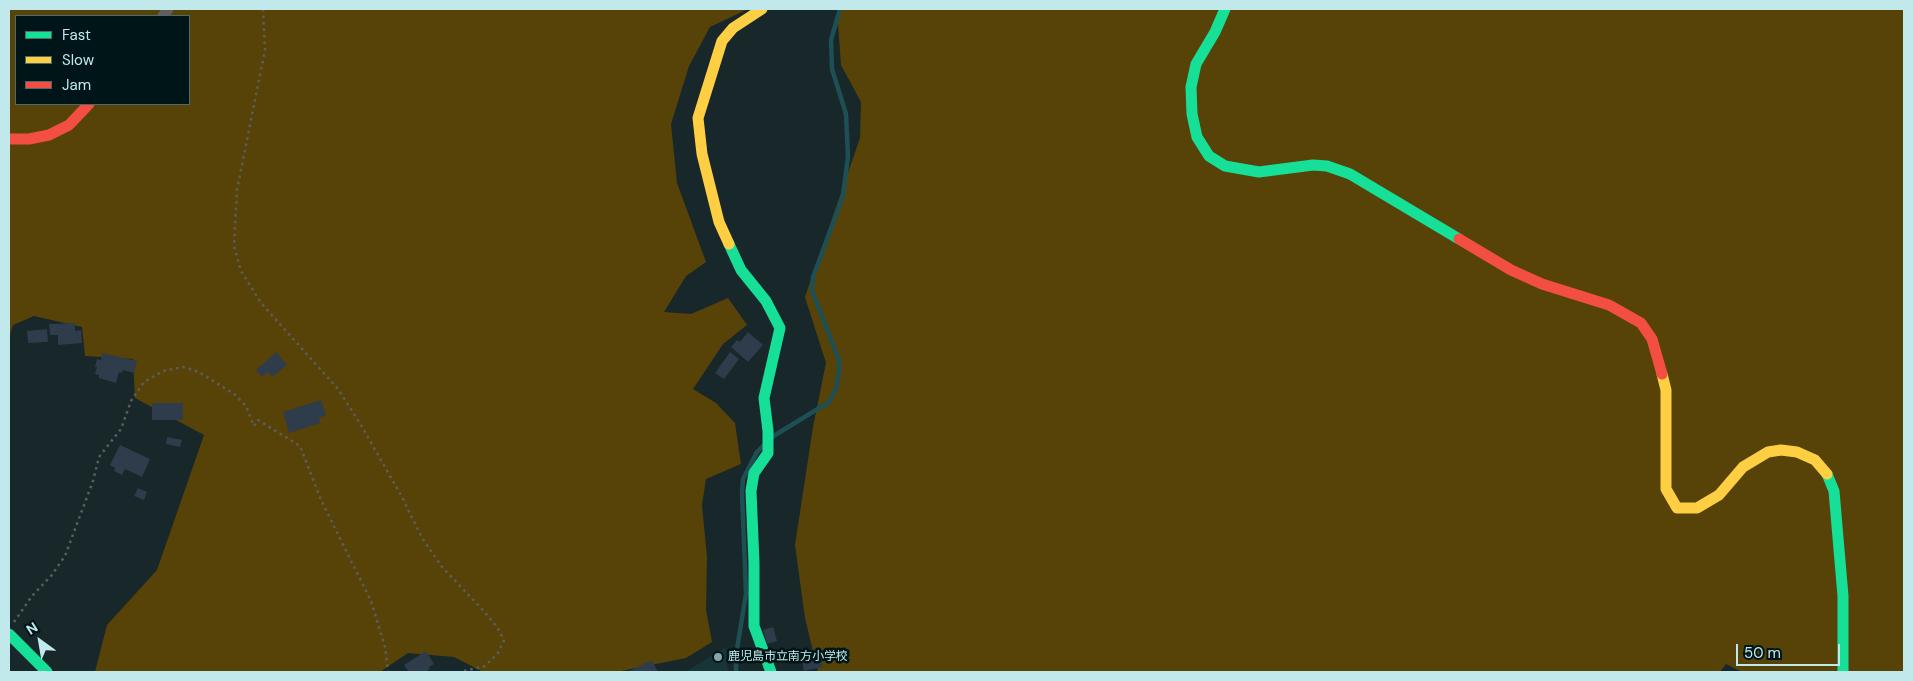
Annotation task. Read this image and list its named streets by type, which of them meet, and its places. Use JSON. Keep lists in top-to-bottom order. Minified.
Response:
{"places":["鹿児島市立南方小学校"],"legend":["Fast","Slow","Jam"],"scale_bar":"50 m","north":"top left"}
